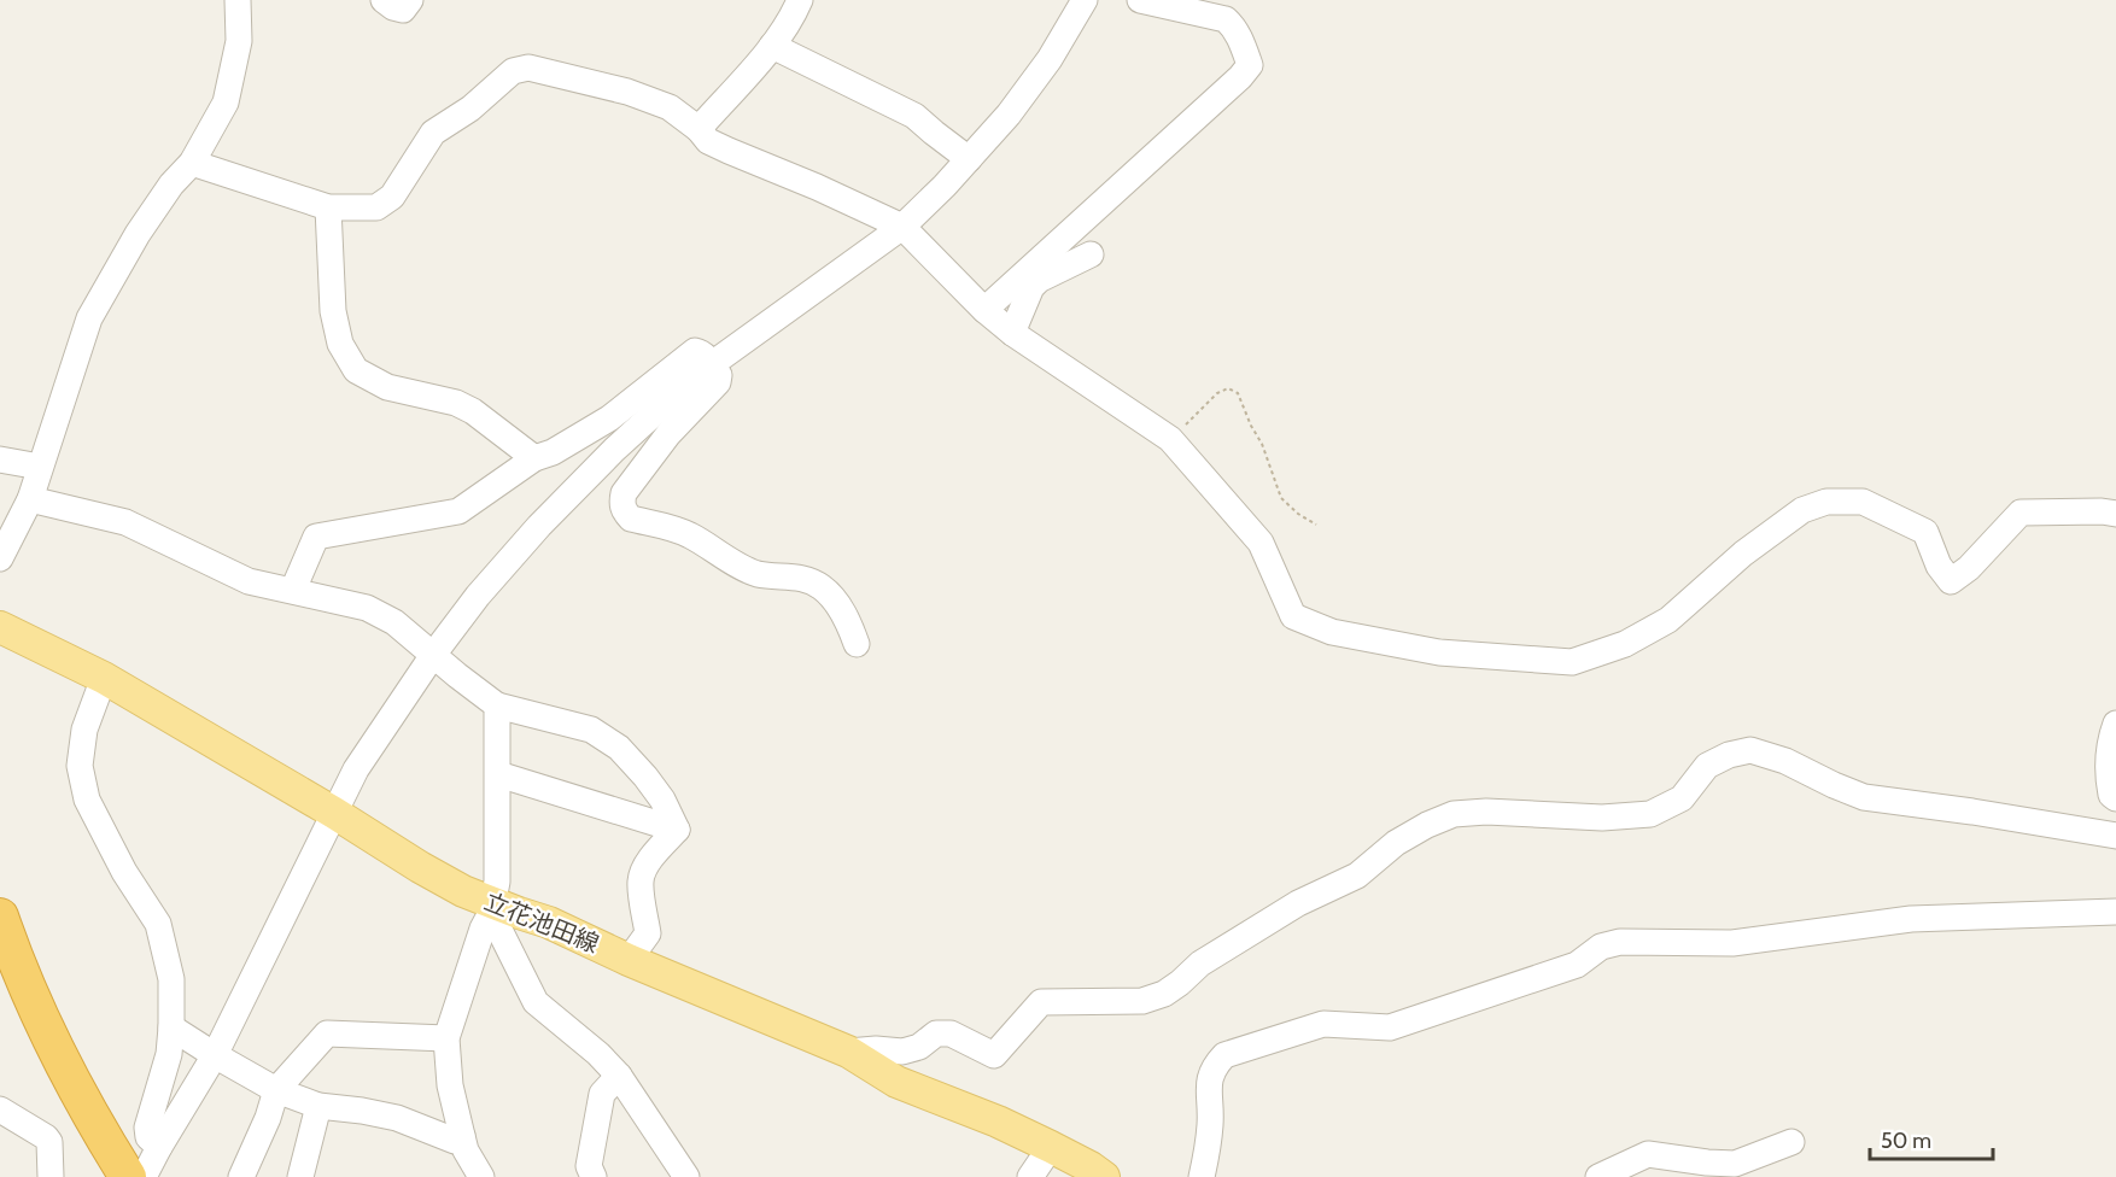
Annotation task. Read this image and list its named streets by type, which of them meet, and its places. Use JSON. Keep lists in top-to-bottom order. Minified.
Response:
{"streets":{"main road":["立花池田線"]},"scale_bar":"50 m"}
